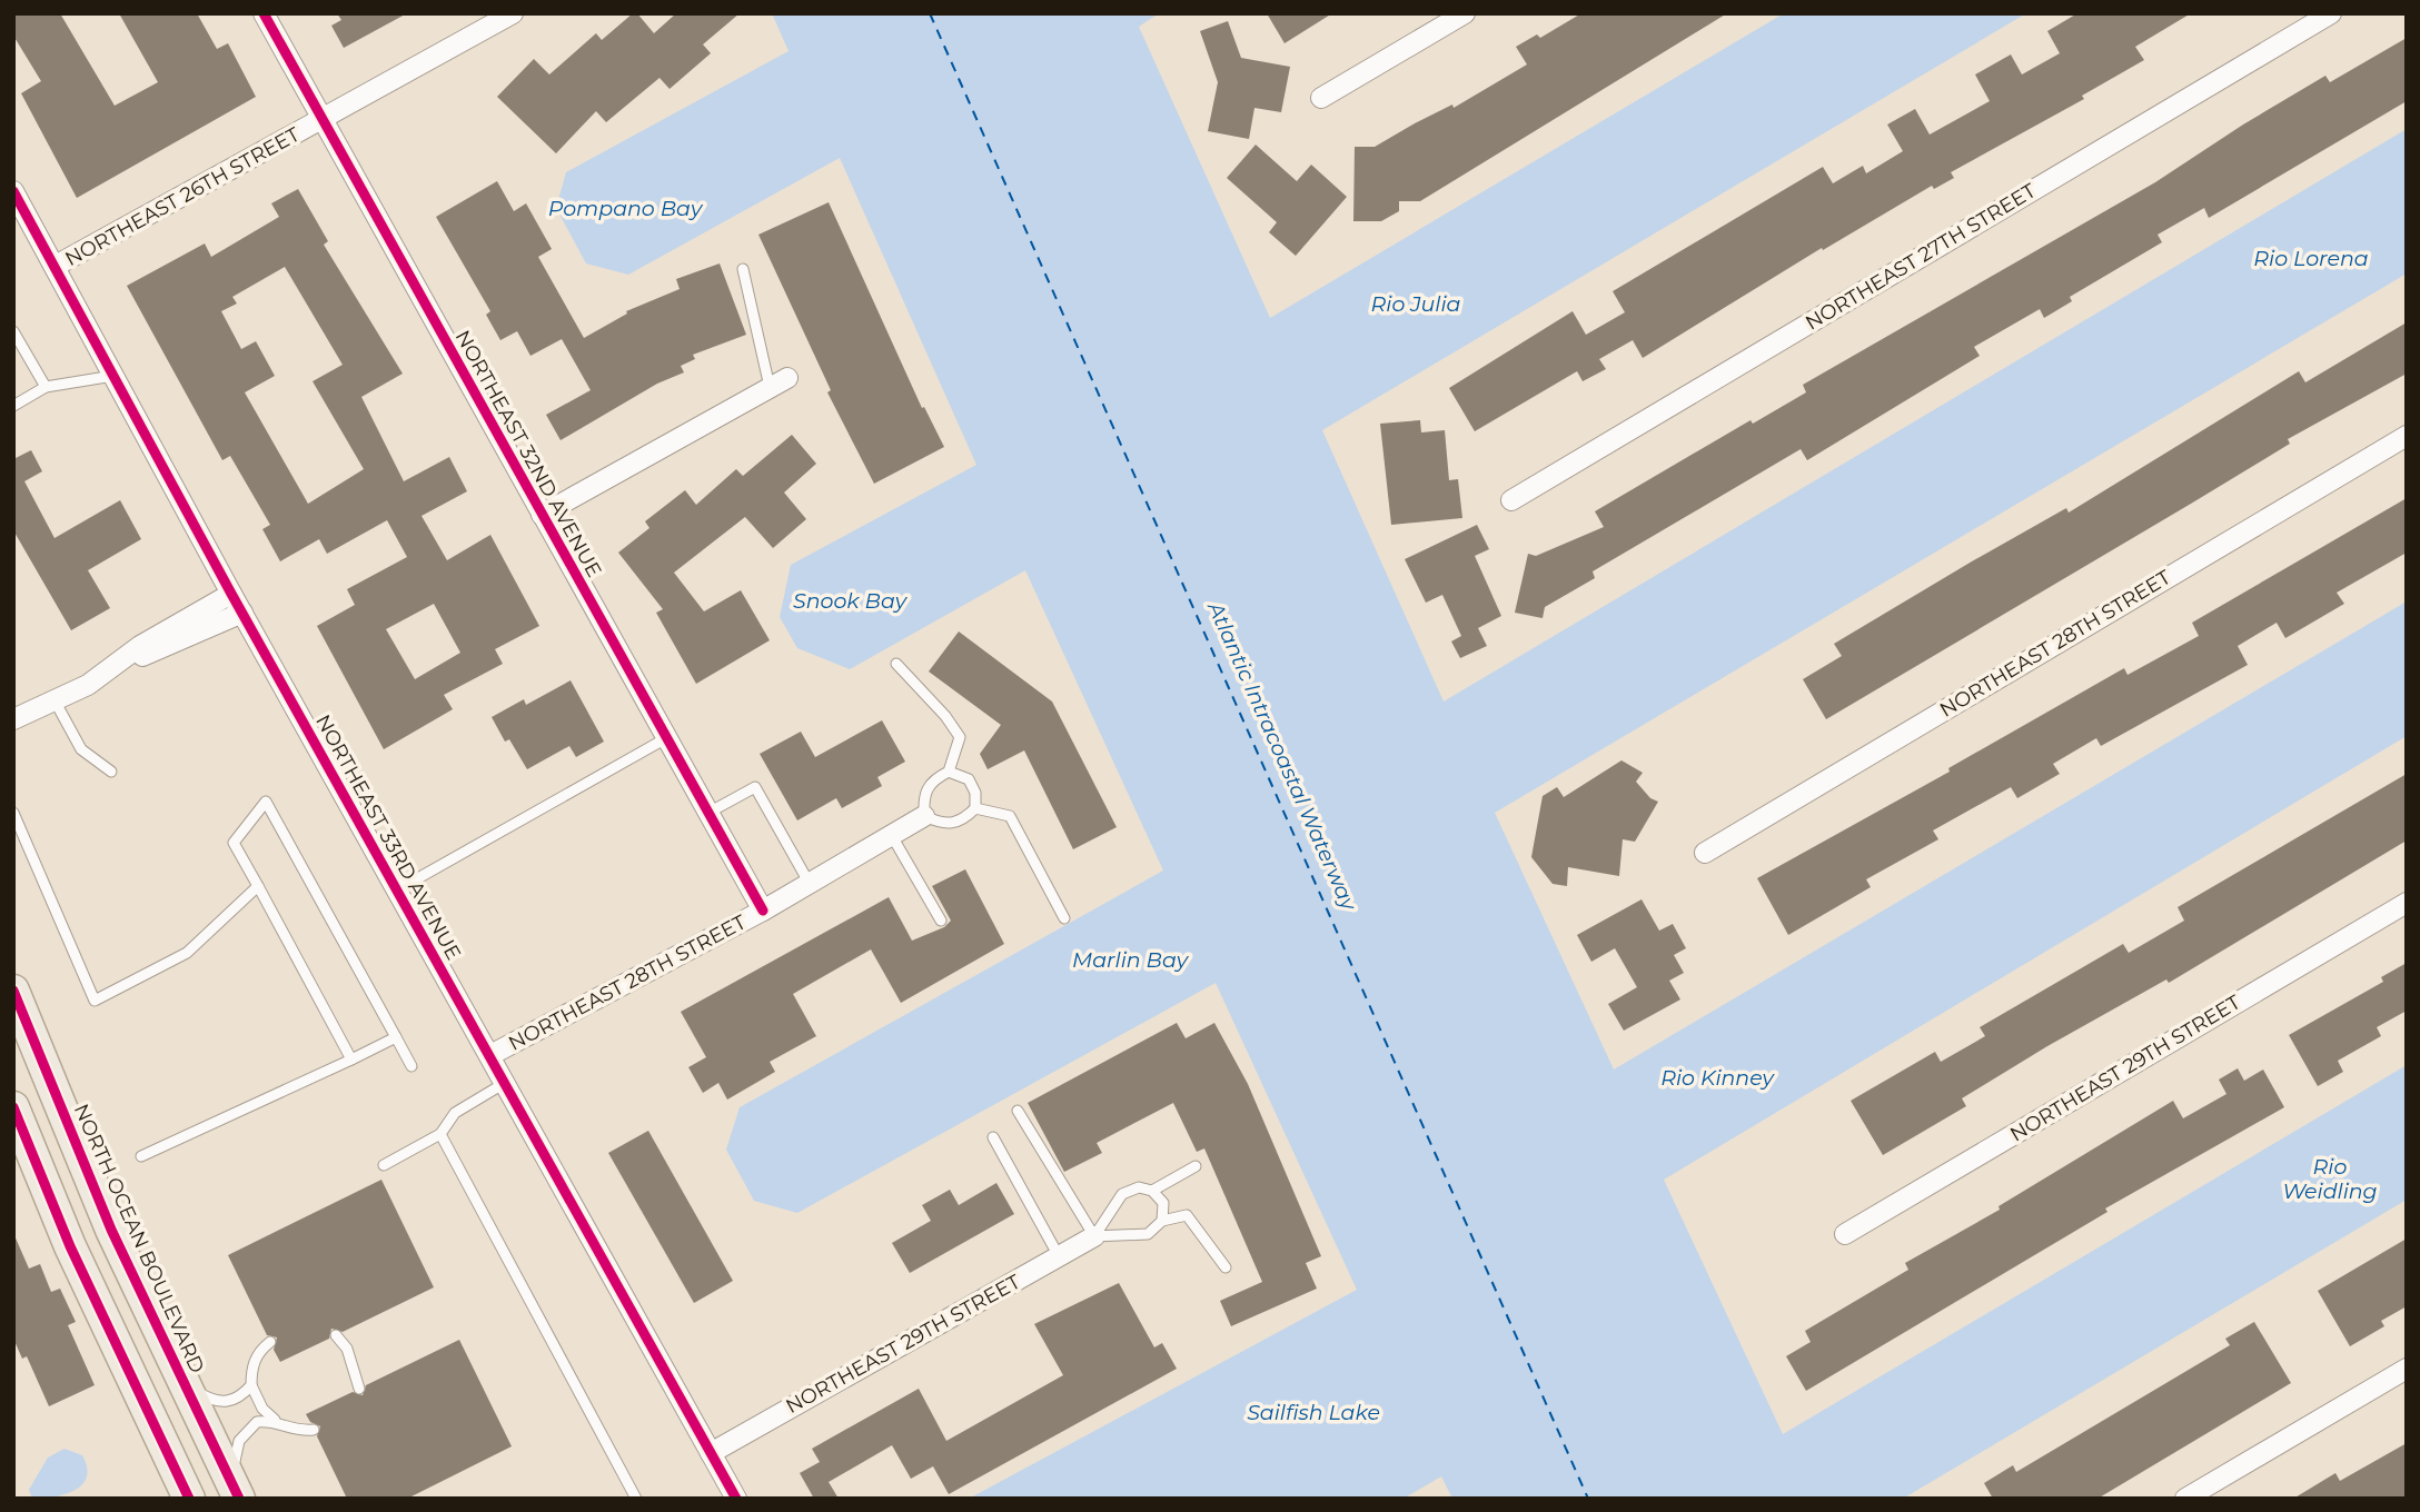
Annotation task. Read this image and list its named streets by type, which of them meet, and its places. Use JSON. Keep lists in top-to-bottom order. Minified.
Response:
{"streets":{"main road":["NORTH OCEAN BOULEVARD"],"street":["NORTHEAST 26TH STREET","NORTHEAST 27TH STREET","NORTHEAST 32ND AVENUE","NORTHEAST 28TH STREET","NORTHEAST 33RD AVENUE","NORTHEAST 29TH STREET"]},"crossings":[["NORTHEAST 26TH STREET","NORTHEAST 32ND AVENUE"],["NORTHEAST 26TH STREET","NORTHEAST 33RD AVENUE"],["NORTHEAST 32ND AVENUE","NORTHEAST 28TH STREET"],["NORTHEAST 28TH STREET","NORTHEAST 33RD AVENUE"],["NORTHEAST 33RD AVENUE","NORTHEAST 29TH STREET"]],"water":["Pompano Bay","Rio Lorena","Rio Julia","Snook Bay","Atlantic Intracoastal Waterway","Marlin Bay","Rio Kinney","Rio Weidling","Sailfish Lake"]}
